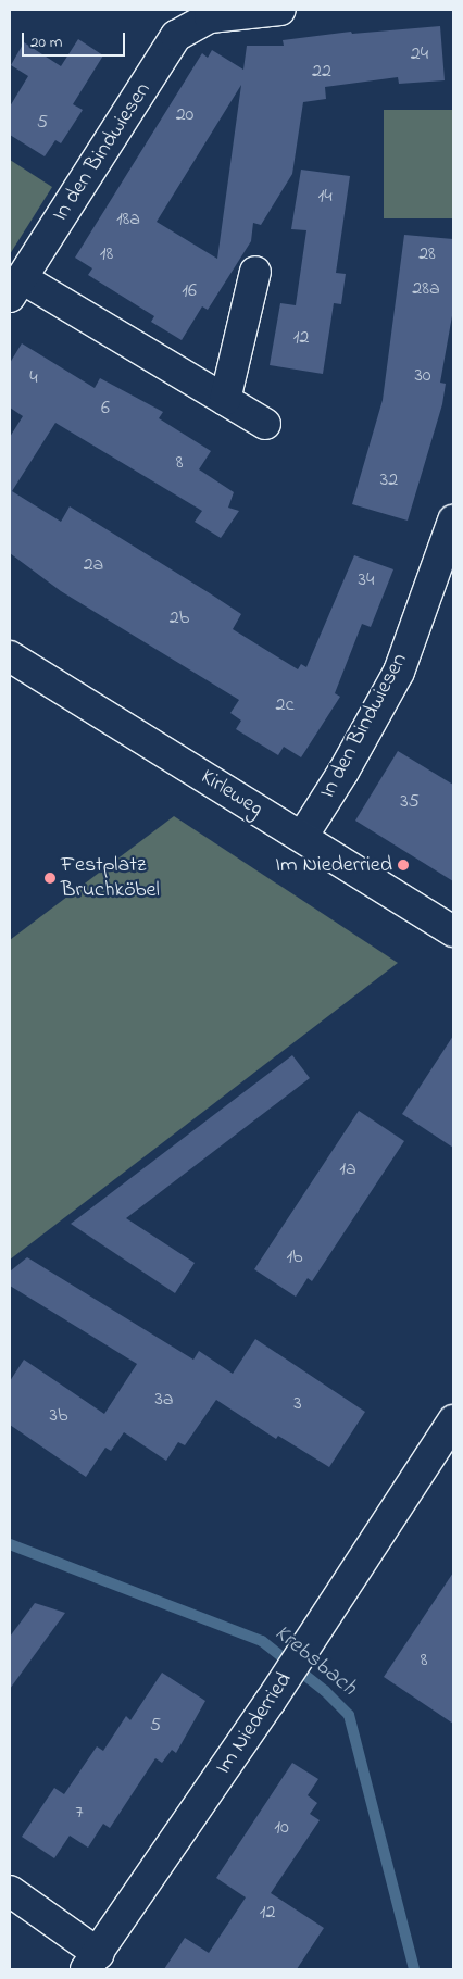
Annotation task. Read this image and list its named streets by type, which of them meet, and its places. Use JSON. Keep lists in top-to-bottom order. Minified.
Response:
{"streets":{"street":["In den Bindwiesen","Kirleweg","Im Niederried"]},"crossings":[["In den Bindwiesen","Kirleweg"]],"water":["Krebsbach"],"places":["Im Niederried","Festplatz Bruchköbel"],"house_numbers":["24","22","20","5","14","18a","18","28","28a","16","12","30","4","6","8","32","2a","34","2b","2c","35","1a","1b","3a","3","3b","8","5","7","10","12"],"scale_bar":"20 m"}
